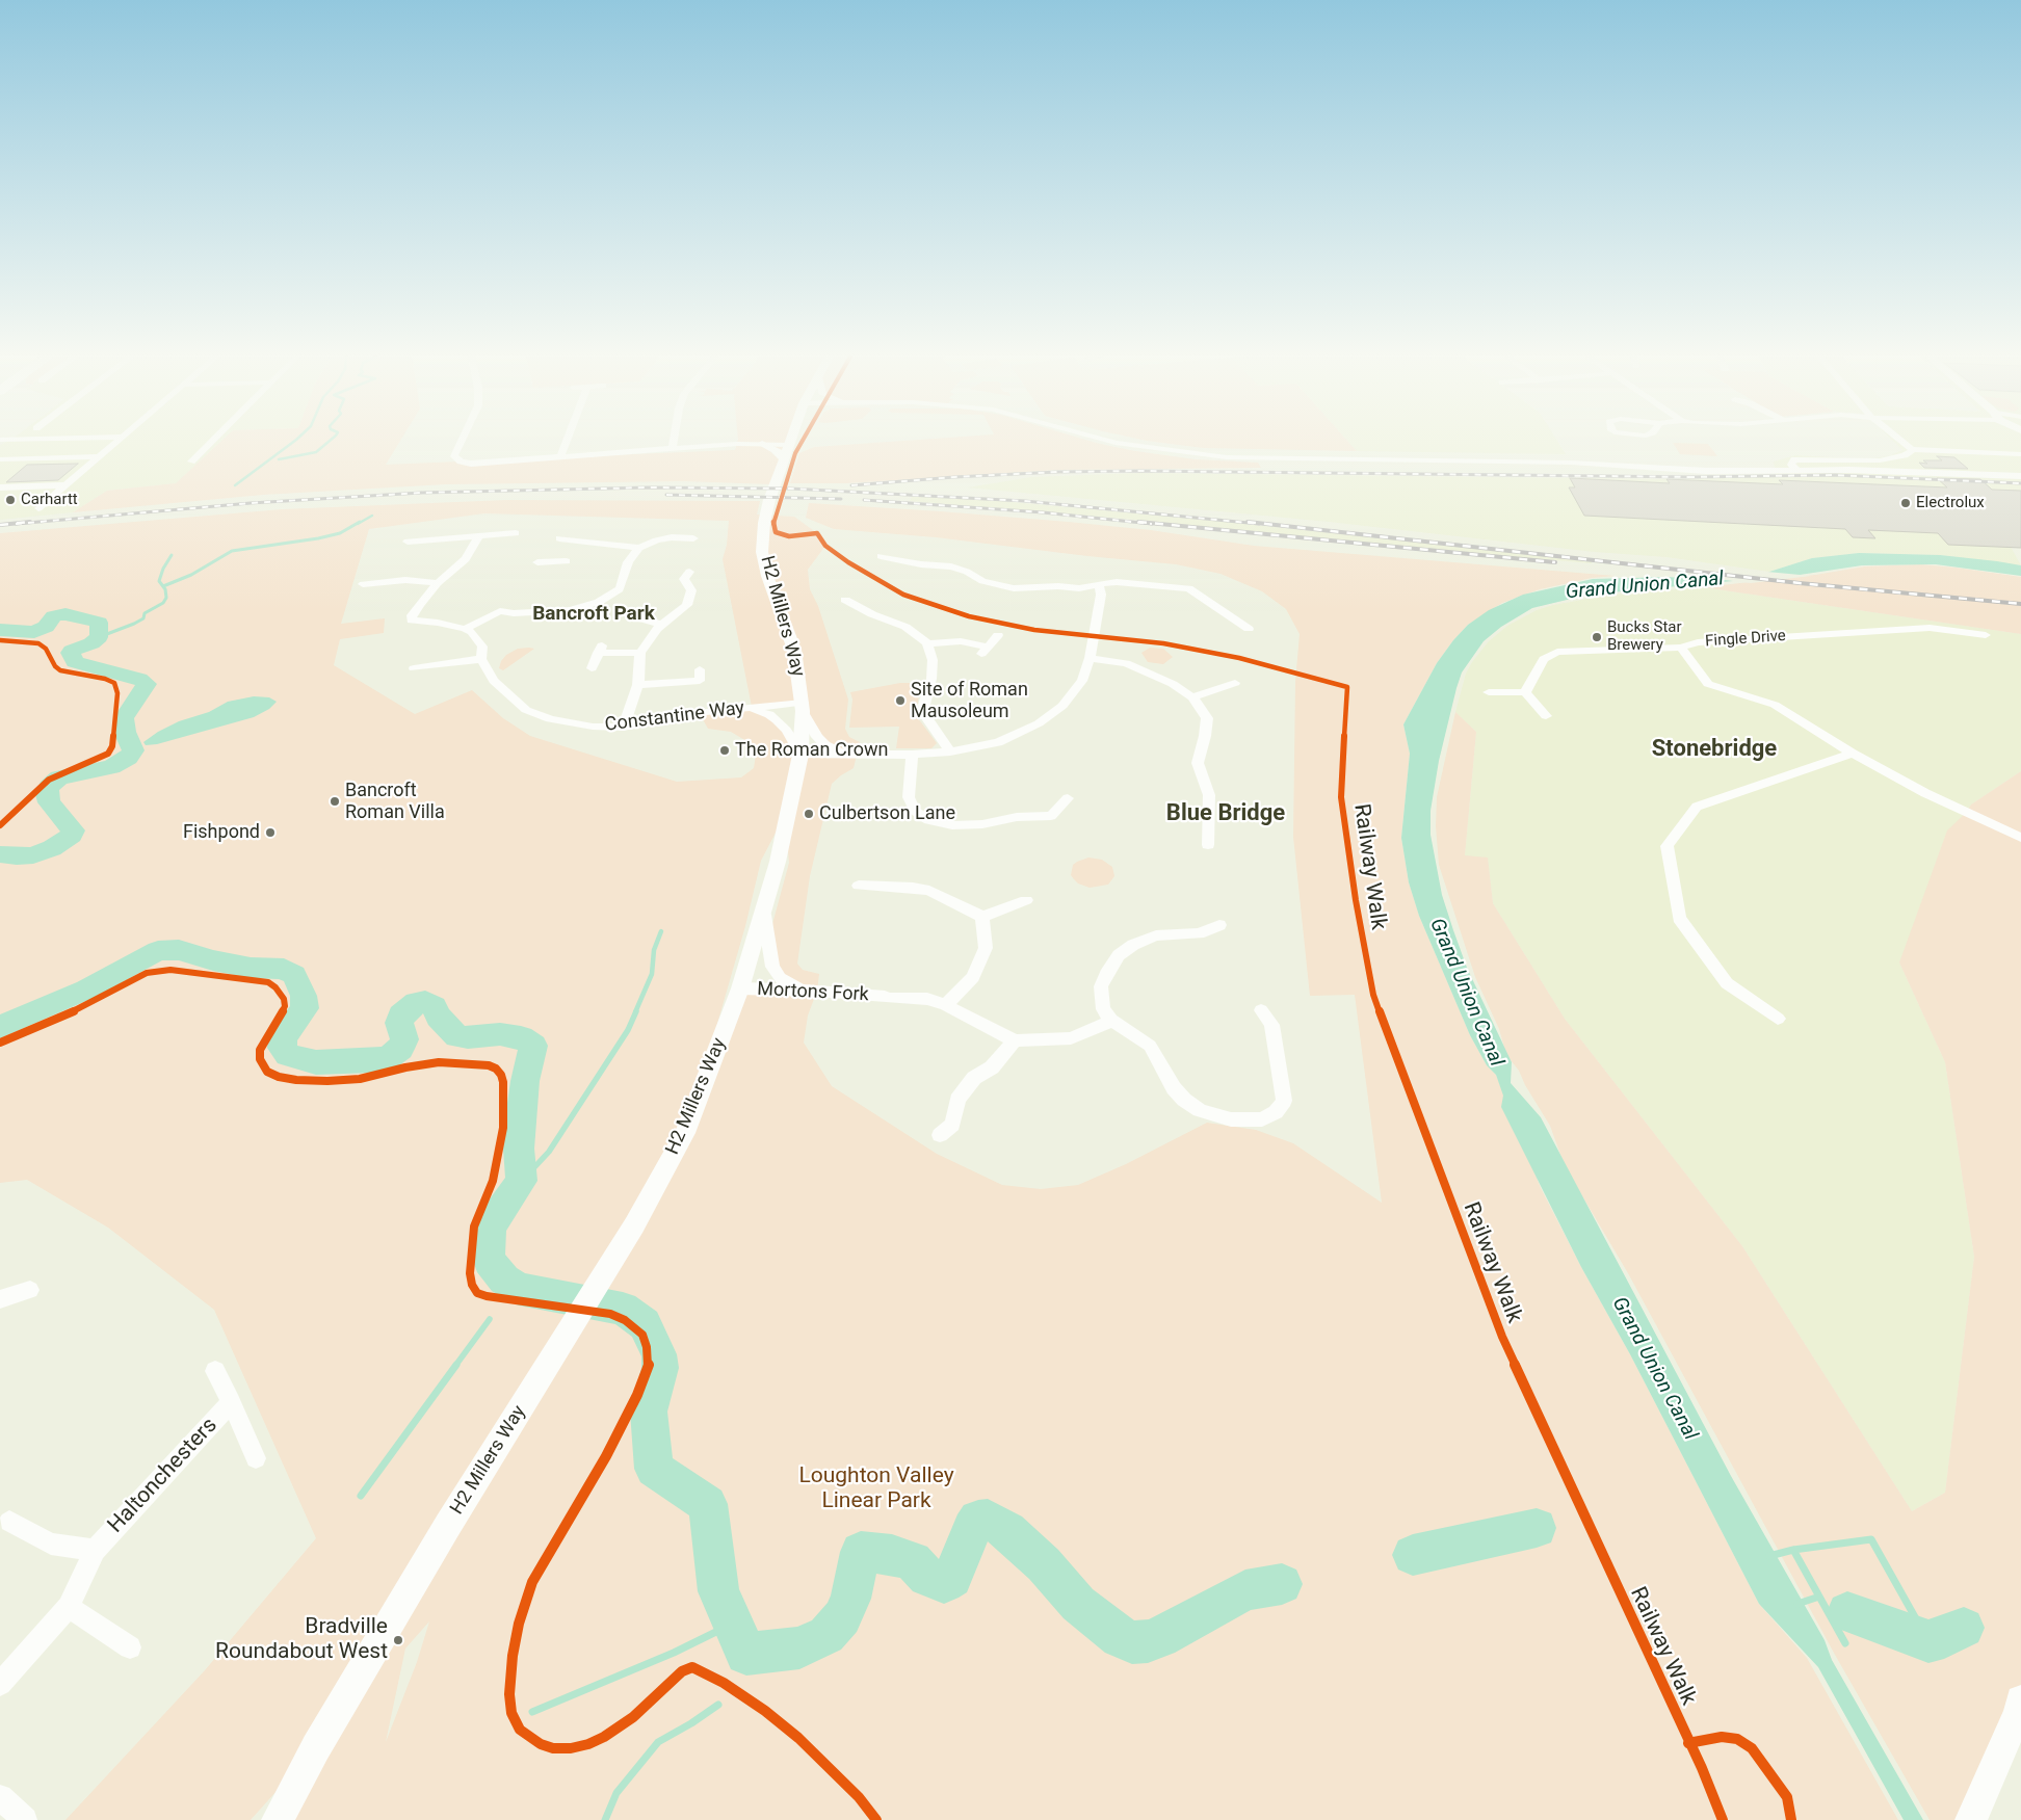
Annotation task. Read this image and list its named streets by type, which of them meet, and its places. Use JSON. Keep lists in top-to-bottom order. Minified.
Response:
{"streets":{"street":["H2 Millers Way","Fingle Drive","Constantine Way","Mortons Fork","Haltonchesters"],"cycle path":["Railway Walk"]},"crossings":[["H2 Millers Way","Constantine Way"],["H2 Millers Way","Mortons Fork"]],"districts":["Bancroft Park","Stonebridge","Blue Bridge"],"water":["Grand Union Canal"],"parks":["Loughton Valley Linear Park"],"places":["Carhartt","Electrolux","Bucks Star Brewery","Site of Roman Mausoleum","The Roman Crown","Bancroft Roman Villa","Culbertson Lane","Fishpond","Bradville Roundabout West"]}
